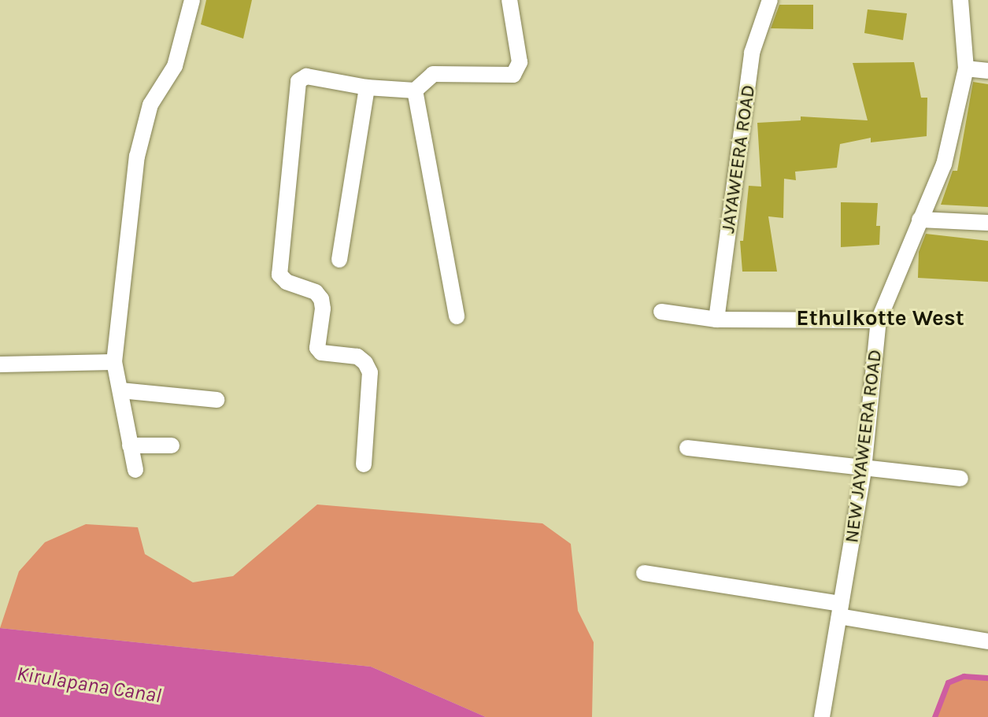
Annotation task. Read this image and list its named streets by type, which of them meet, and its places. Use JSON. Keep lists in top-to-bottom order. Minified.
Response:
{"streets":{"street":["JAYAWEERA ROAD","NEW JAYAWEERA ROAD"]},"districts":["Ethulkotte West"],"water":["Kirulapana Canal"]}
